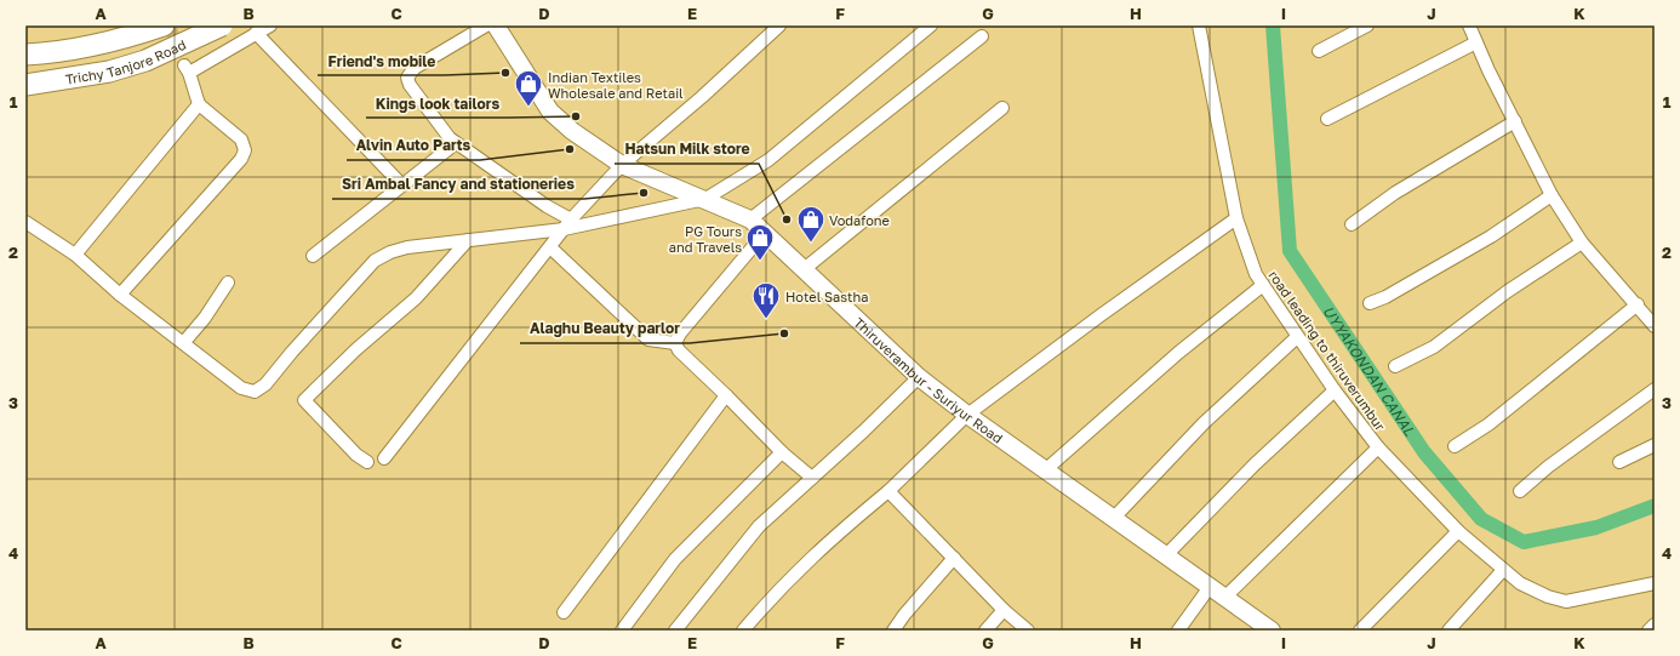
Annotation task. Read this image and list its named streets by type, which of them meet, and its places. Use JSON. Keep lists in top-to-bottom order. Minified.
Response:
{"streets":{"highway":["Trichy Tanjore Road"],"main road":["Thiruverambur - Suriyur Road"],"street":["road leading to thiruverumbur"]},"water":["UYYAKONDAN CANAL"],"places":{"other":["Friend's mobile","Kings look tailors","Alvin Auto Parts","Sri Ambal Fancy and stationeries","Hatsun Milk store","Alaghu Beauty parlor"],"shop":["Indian Textiles Wholesale and Retail","Vodafone","PG Tours and Travels"],"restaurant":["Hotel Sastha"]},"grid":{"columns":["A","B","C","D","E","F","G","H","I","J","K"],"rows":["1","2","3","4"]}}
